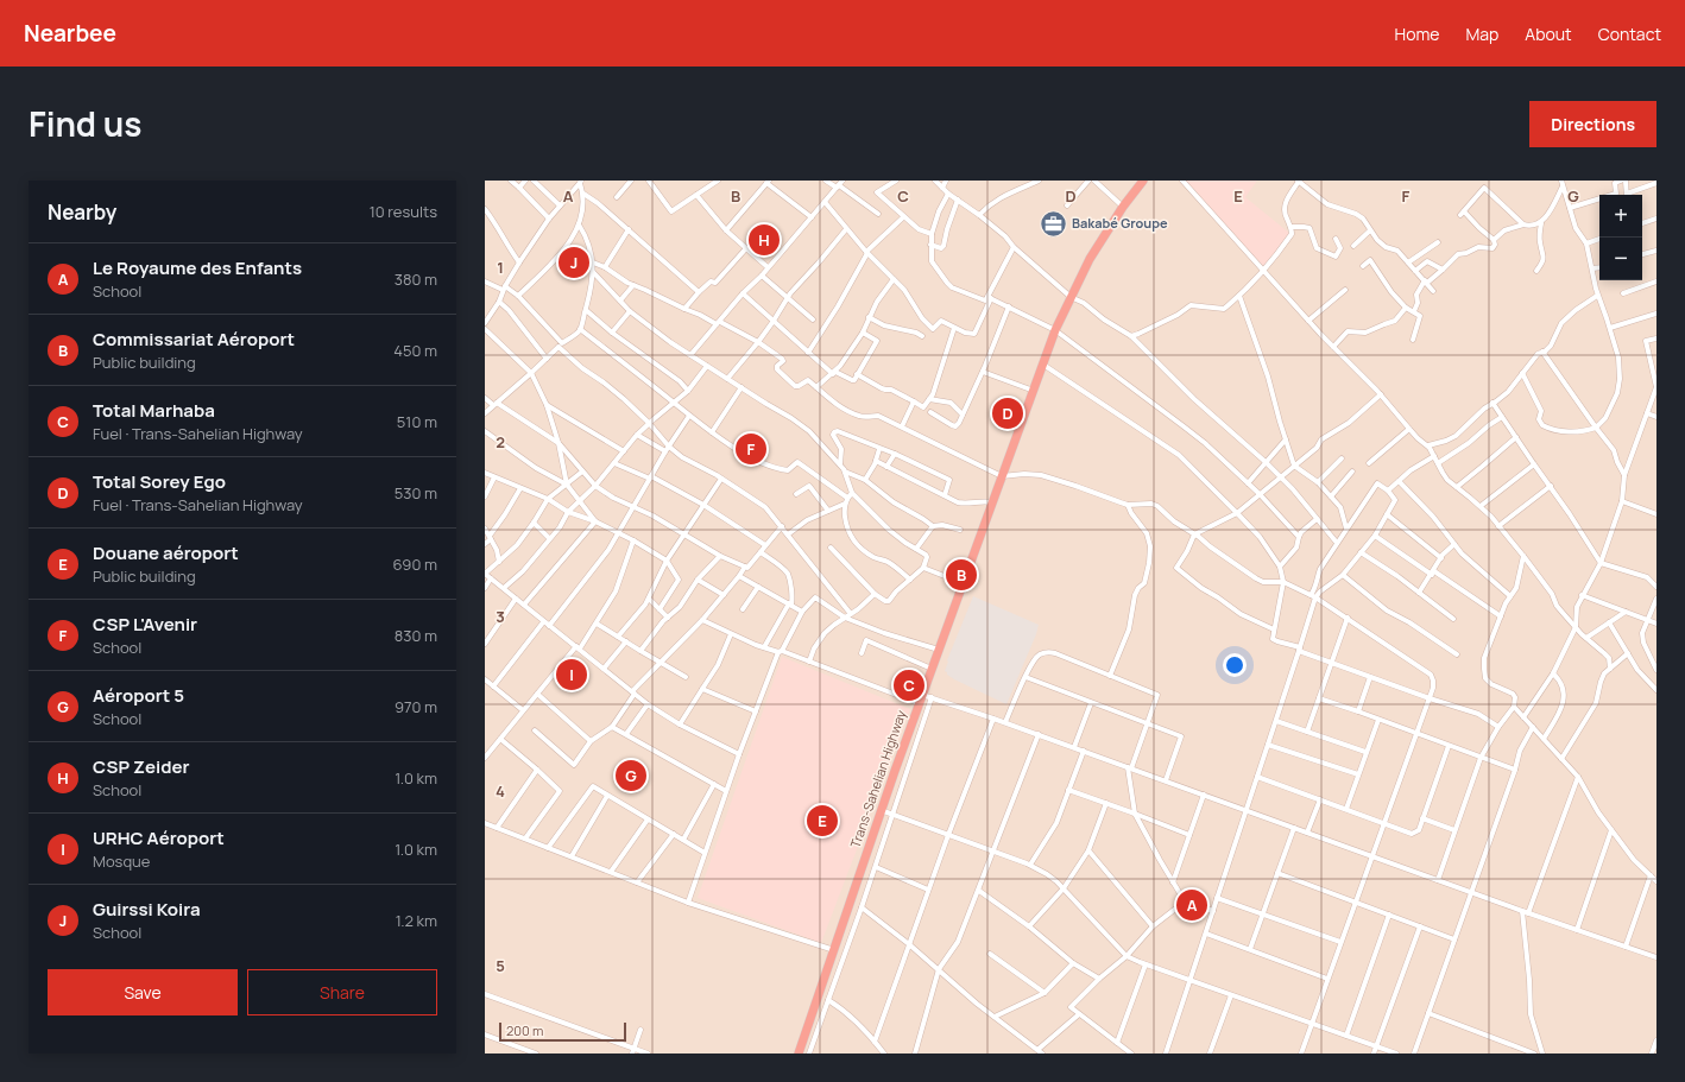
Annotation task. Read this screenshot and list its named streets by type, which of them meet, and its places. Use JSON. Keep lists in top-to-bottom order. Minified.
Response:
{"streets":{"highway":["Trans-Sahelian Highway"]},"places":{"office":["Bakabé Groupe"]},"scale_bar":"200 m","page":{"header":"Nearbee","nav":["Home","Map","About","Contact"],"title":"Find us","buttons":["Directions",["Save","Share"]],"heading":["Nearby","10 results"],"map_buttons":["+","−"],"pins":["H","J","D","F","B","I","C","G","E","A"],"list":[{"mark":"A","name":"Le Royaume des Enfants","note":"School","value":"380 m"},{"mark":"B","name":"Commissariat Aéroport","note":"Public building","value":"450 m"},{"mark":"C","name":"Total Marhaba","note":"Fuel · Trans-Sahelian Highway","value":"510 m"},{"mark":"D","name":"Total Sorey Ego","note":"Fuel · Trans-Sahelian Highway","value":"530 m"},{"mark":"E","name":"Douane aéroport","note":"Public building","value":"690 m"},{"mark":"F","name":"CSP L'Avenir","note":"School","value":"830 m"},{"mark":"G","name":"Aéroport 5","note":"School","value":"970 m"},{"mark":"H","name":"CSP Zeider","note":"School","value":"1.0 km"},{"mark":"I","name":"URHC Aéroport","note":"Mosque","value":"1.0 km"},{"mark":"J","name":"Guirssi Koira","note":"School","value":"1.2 km"}],"scale":"200 m"},"grid":{"columns":["A","B","C","D","E","F","G"],"rows":["1","2","3","4","5"]}}
